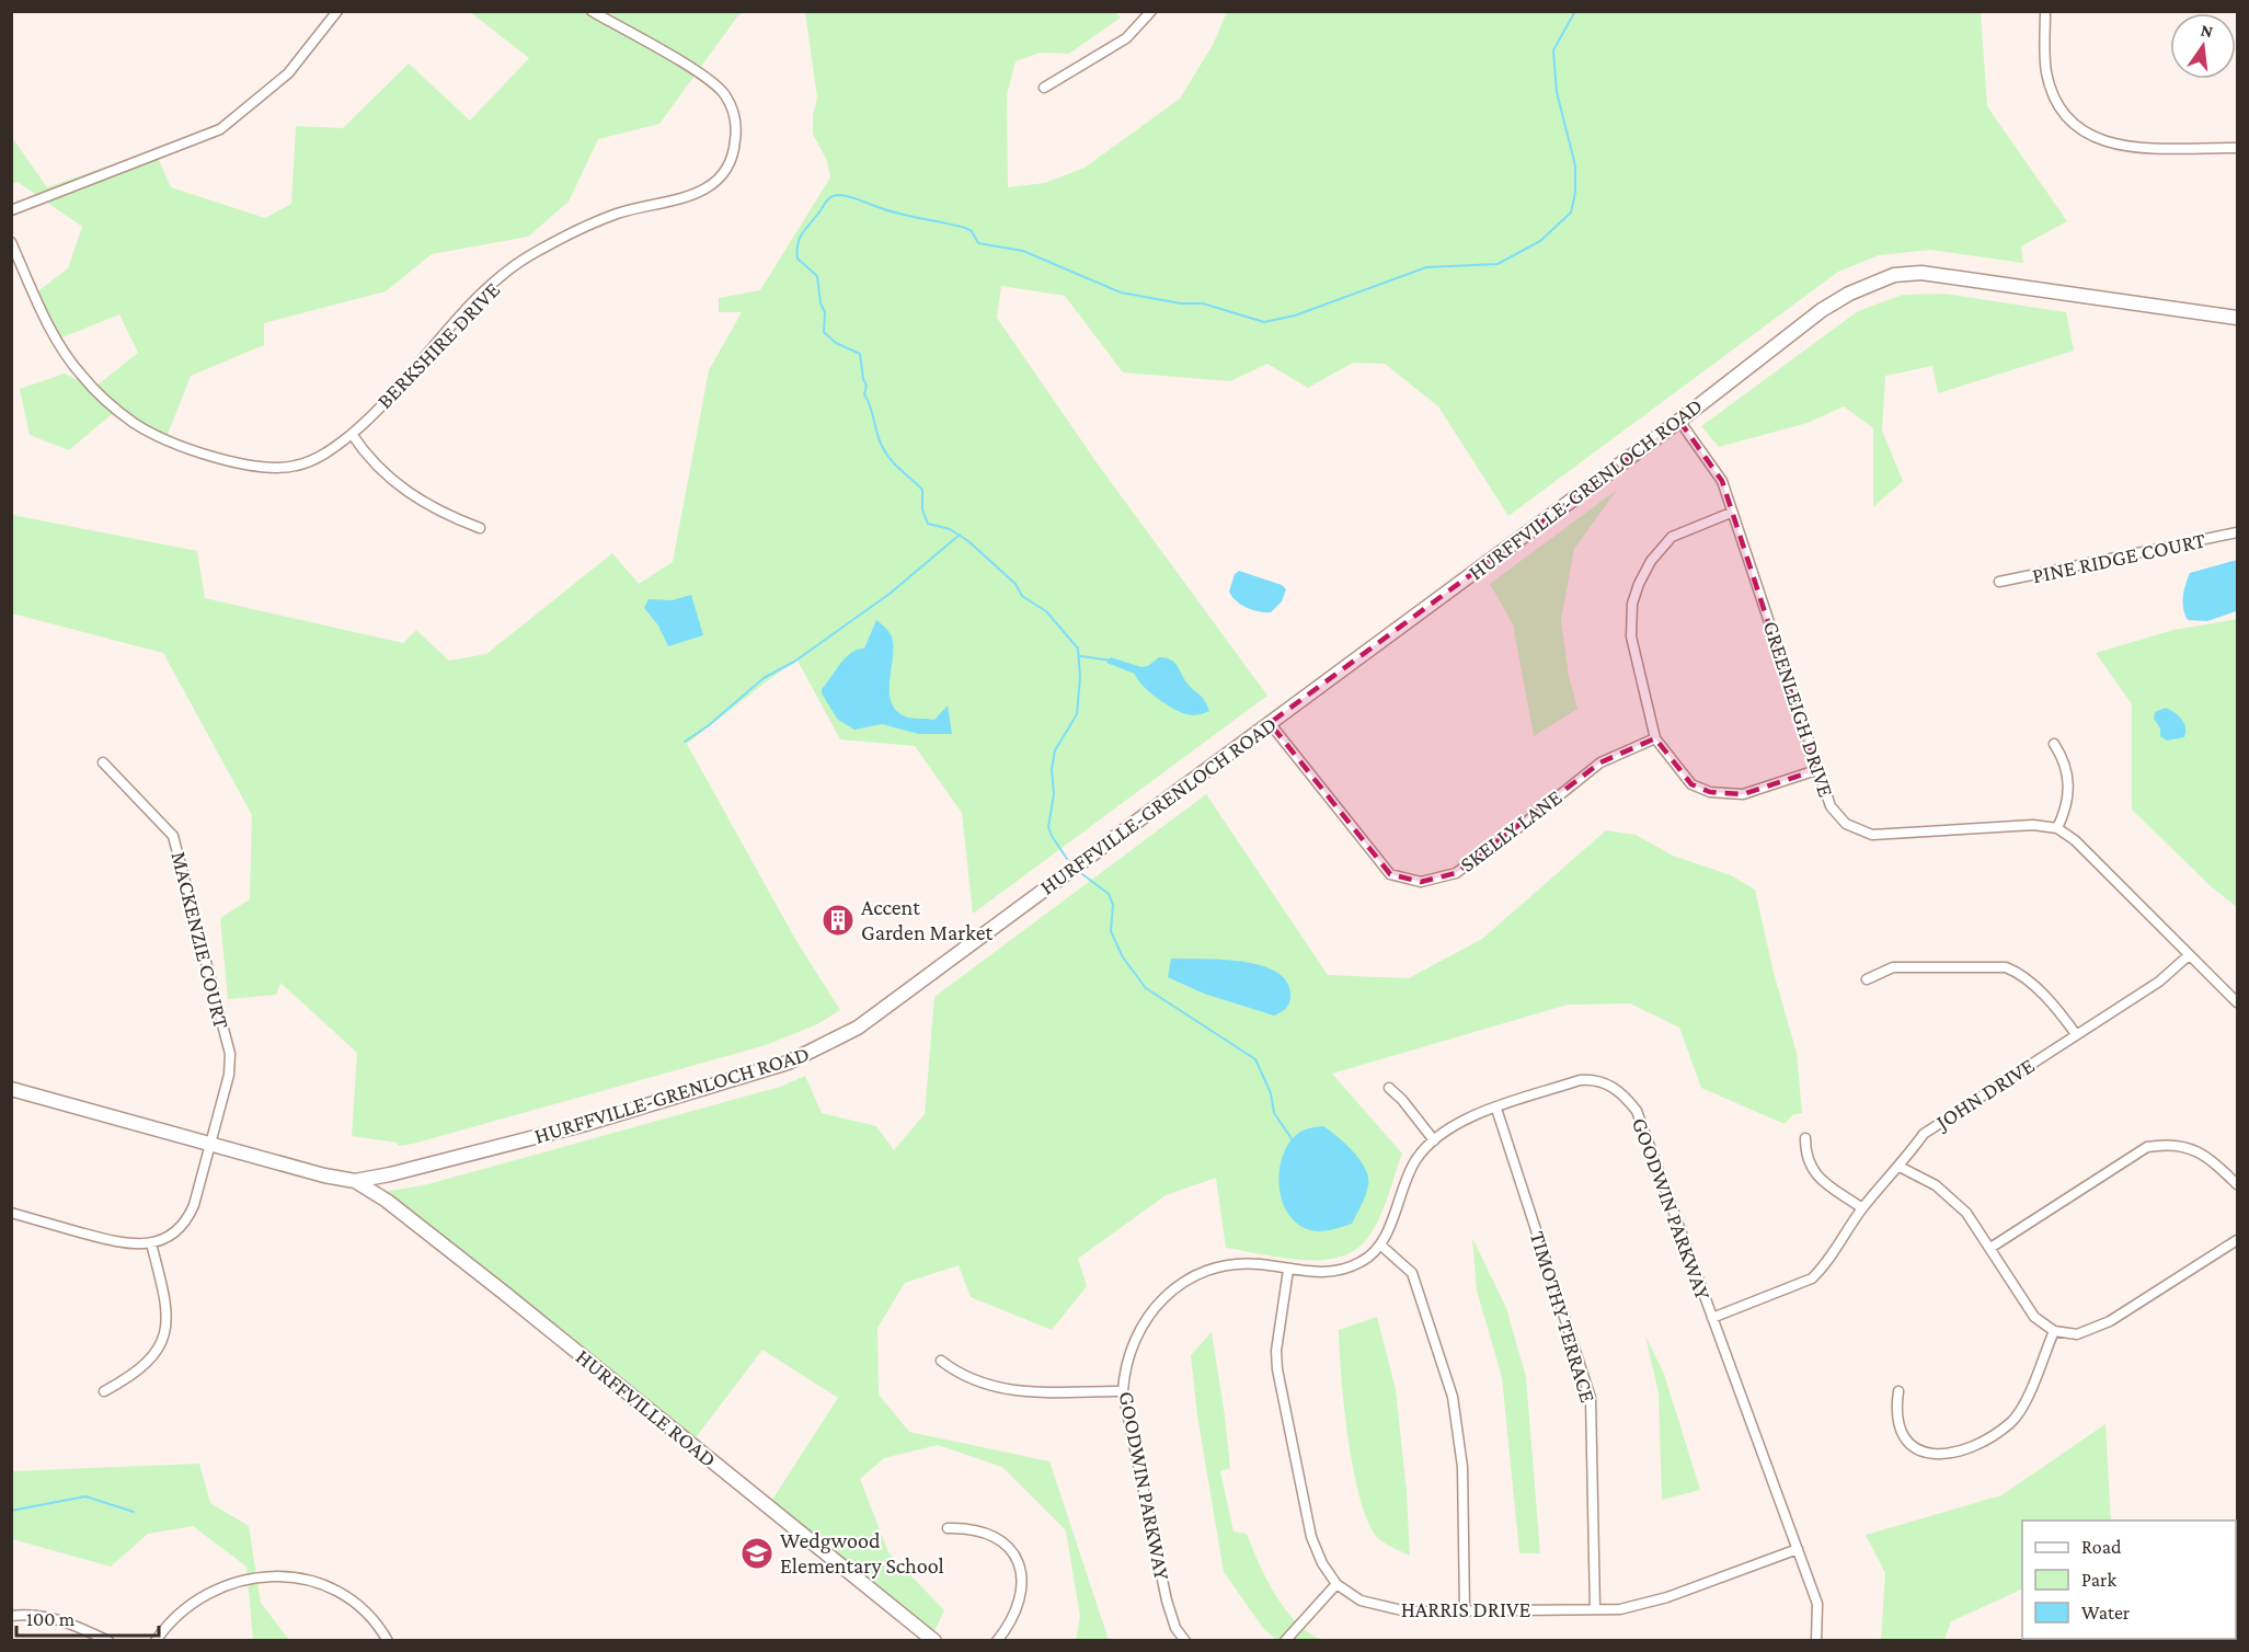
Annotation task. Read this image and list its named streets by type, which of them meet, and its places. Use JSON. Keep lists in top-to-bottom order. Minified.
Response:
{"streets":{"main road":["HURFFVILLE-GRENLOCH ROAD","HURFFVILLE ROAD"],"street":["BERKSHIRE DRIVE","PINE RIDGE COURT","GREENLEIGH DRIVE","SKELLY LANE","MACKENZIE COURT","JOHN DRIVE","GOODWIN PARKWAY","TIMOTHY TERRACE","HARRIS DRIVE"]},"crossings":[["HURFFVILLE-GRENLOCH ROAD","GREENLEIGH DRIVE"],["HURFFVILLE-GRENLOCH ROAD","SKELLY LANE"],["HURFFVILLE-GRENLOCH ROAD","MACKENZIE COURT"],["HURFFVILLE-GRENLOCH ROAD","HURFFVILLE ROAD"],["JOHN DRIVE","GOODWIN PARKWAY"],["GOODWIN PARKWAY","TIMOTHY TERRACE"],["GOODWIN PARKWAY","HARRIS DRIVE"],["TIMOTHY TERRACE","HARRIS DRIVE"]],"places":{"building":["Accent Garden Market"],"school or university":["Wedgwood Elementary School"]},"legend":["Road","Park","Water"],"scale_bar":"100 m","north":"top"}
